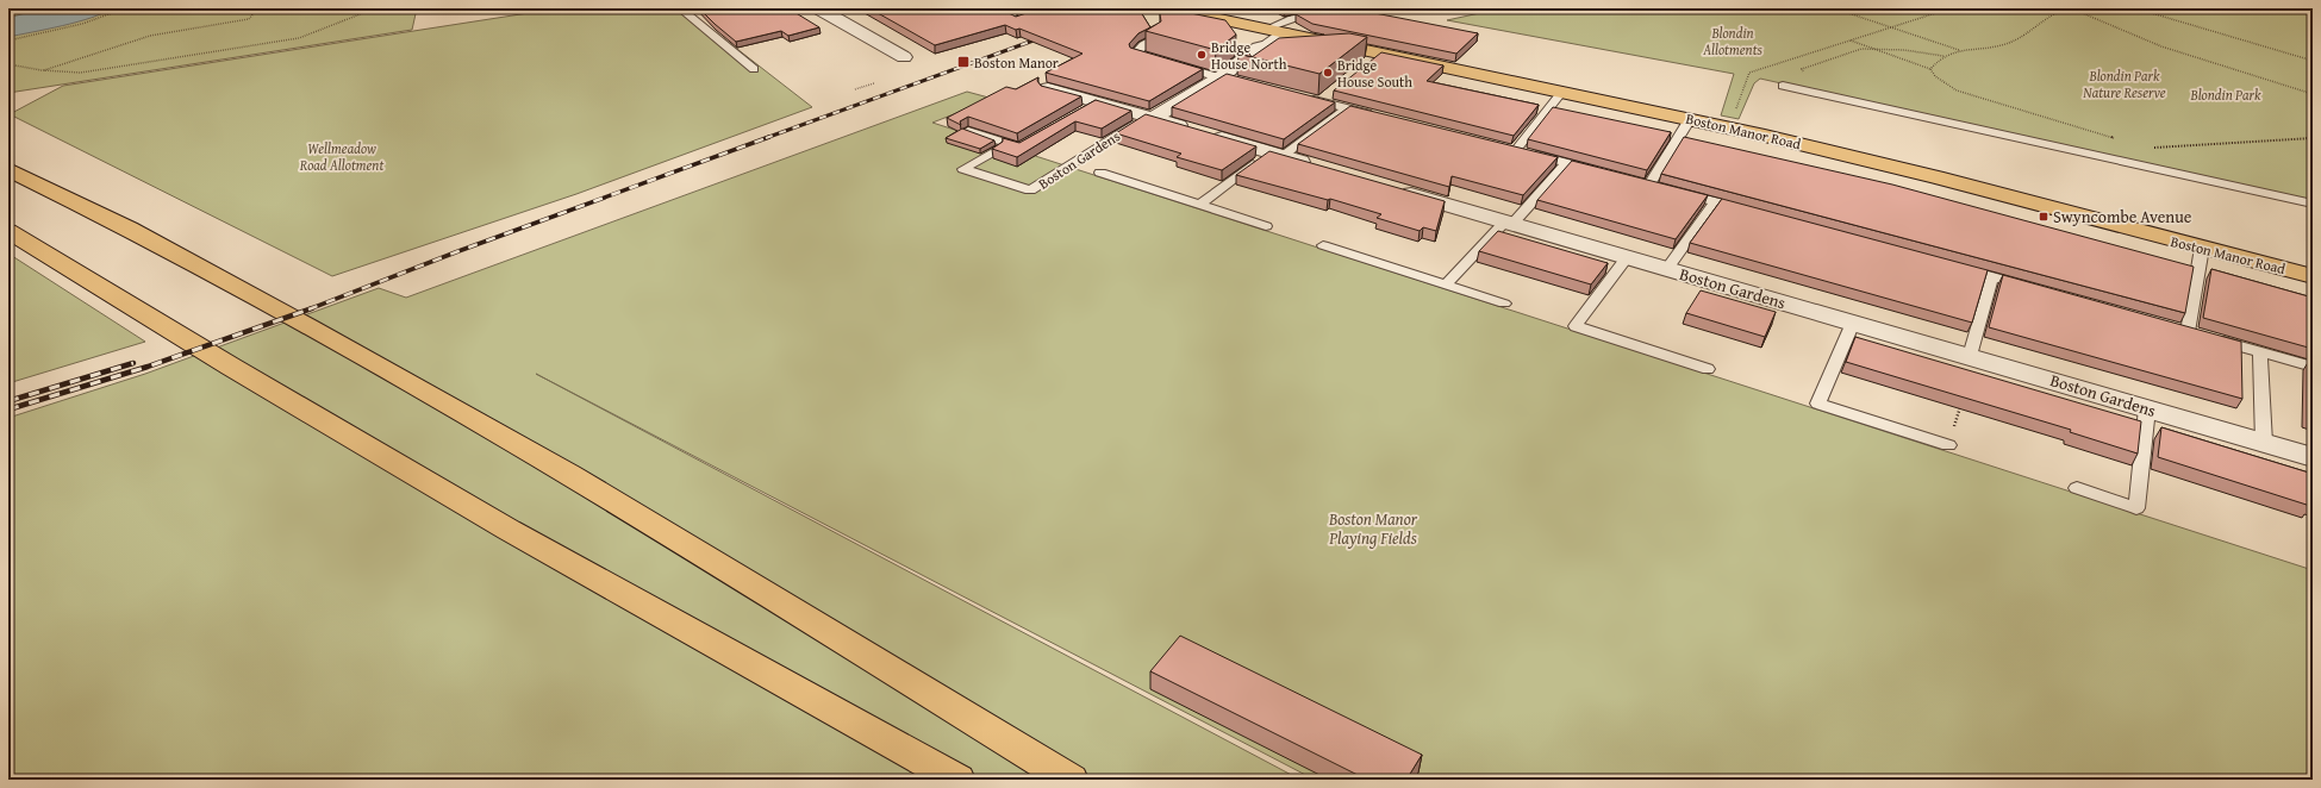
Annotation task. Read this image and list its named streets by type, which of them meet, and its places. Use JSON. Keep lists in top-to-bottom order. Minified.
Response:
{"streets":{"main road":["Boston Manor Road"],"street":["Boston Gardens"]},"crossings":[["Boston Manor Road","Boston Gardens"]],"parks":["Blondin Allotments","Blondin Park Nature Reserve","Blondin Park","Wellmeadow Road Allotment","Boston Manor Playing Fields"],"places":{"other":["Bridge House North","Bridge House South"],"transit":["Boston Manor","Swyncombe Avenue"]}}
